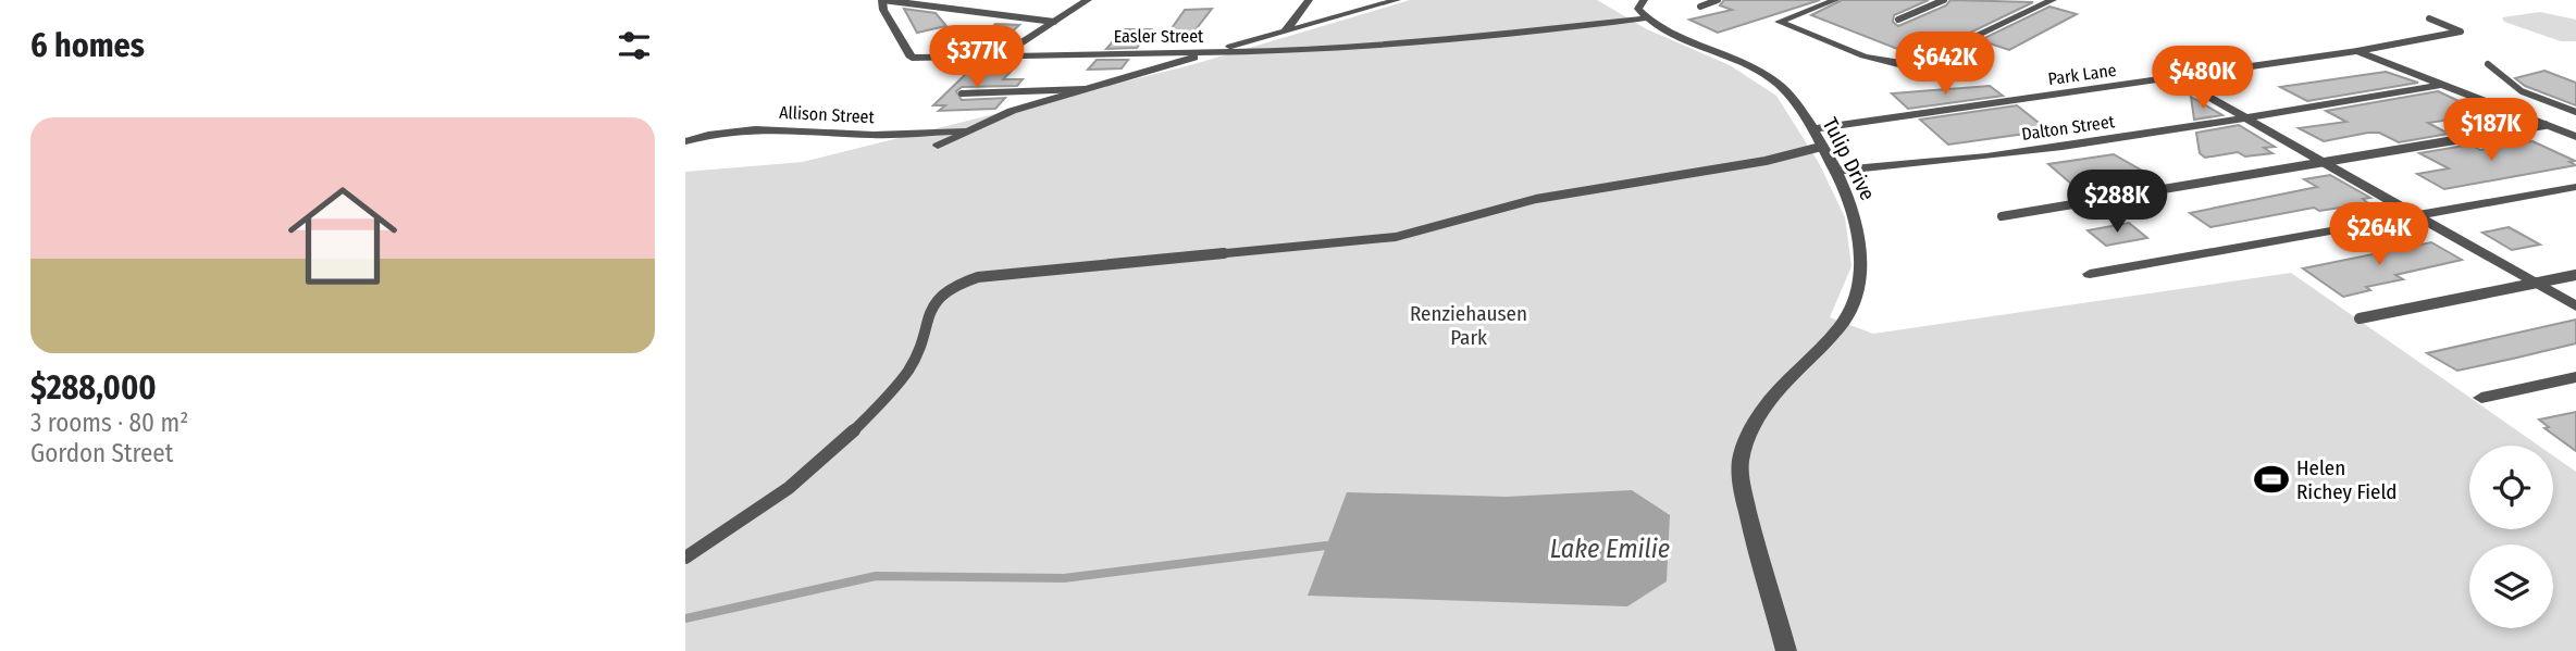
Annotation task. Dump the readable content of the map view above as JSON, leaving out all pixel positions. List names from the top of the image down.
{
  "streets": {
    "street": [
      "Easler Street",
      "Park Lane",
      "Allison Street",
      "Dalton Street",
      "Tulip Drive"
    ]
  },
  "crossings": [
    ["Easler Street", "Allison Street"],
    ["Easler Street", "Tulip Drive"],
    ["Park Lane", "Tulip Drive"],
    ["Dalton Street", "Tulip Drive"]
  ],
  "water": ["Lake Emilie"],
  "parks": ["Renziehausen Park"],
  "places": {
    "sports": ["Helen Richey Field"]
  },
  "page": {
    "heading": "6 homes",
    "price": [
      "$377K",
      "$642K",
      "$480K",
      "$187K",
      "$288K",
      "$264K"
    ],
    "list": [
      {
        "name": "$288,000",
        "note": "3 rooms · 80 m² · Gordon Street"
      }
    ]
  }
}
